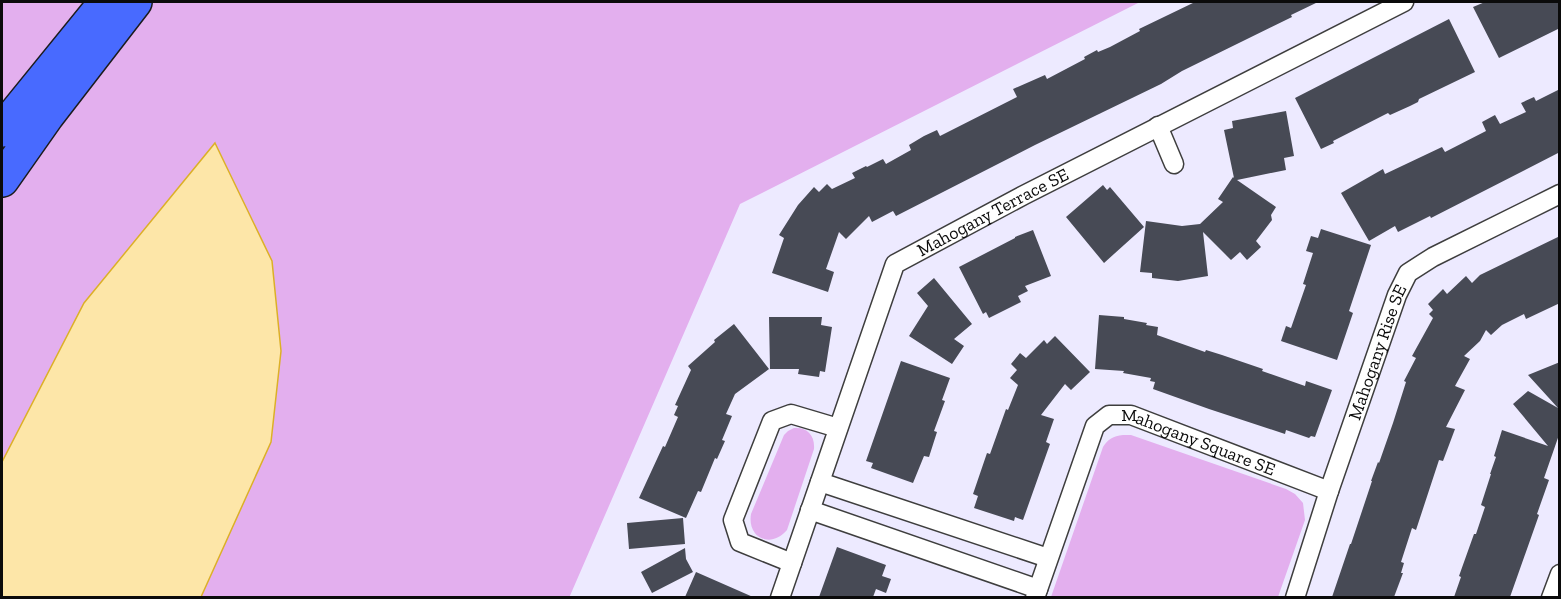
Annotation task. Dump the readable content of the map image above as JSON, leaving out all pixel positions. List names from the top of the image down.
{
  "streets": {
    "street": ["Mahogany Terrace SE", "Mahogany Rise SE", "Mahogany Square SE"]
  },
  "crossings": [
    ["Mahogany Terrace SE", "Mahogany Square SE"],
    ["Mahogany Rise SE", "Mahogany Square SE"]
  ]
}
